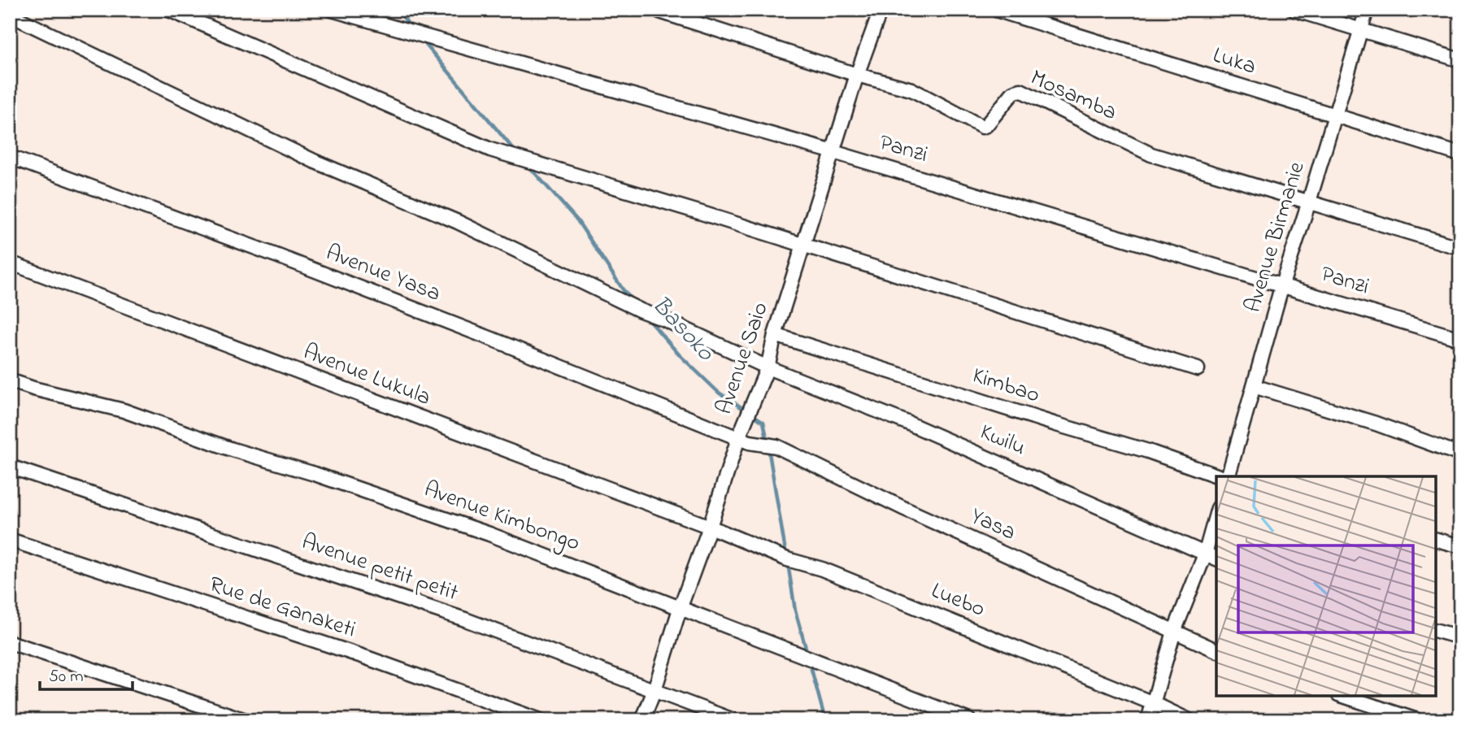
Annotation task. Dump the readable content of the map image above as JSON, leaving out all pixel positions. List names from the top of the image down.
{
  "streets": {
    "street": [
      "Luka",
      "Mosamba",
      "Panzi",
      "Avenue Birmanie",
      "Avenue Yasa",
      "Avenue Saio",
      "Avenue Lukula",
      "Kimbao",
      "Kwilu",
      "Avenue Kimbongo",
      "Yasa",
      "Avenue petit petit",
      "Luebo",
      "Rue de Ganaketi"
    ]
  },
  "crossings": [
    ["Luka", "Avenue Birmanie"],
    ["Mosamba", "Avenue Birmanie"],
    ["Mosamba", "Avenue Saio"],
    ["Panzi", "Avenue Birmanie"],
    ["Panzi", "Avenue Saio"],
    ["Avenue Yasa", "Avenue Saio"],
    ["Avenue Yasa", "Yasa"],
    ["Avenue Saio", "Avenue Lukula"],
    ["Avenue Saio", "Kimbao"],
    ["Avenue Saio", "Kwilu"],
    ["Avenue Saio", "Avenue Kimbongo"],
    ["Avenue Saio", "Yasa"],
    ["Avenue Saio", "Avenue petit petit"],
    ["Avenue Saio", "Luebo"],
    ["Avenue Lukula", "Luebo"]
  ],
  "water": ["Basoko"],
  "scale_bar": "50 m"
}
